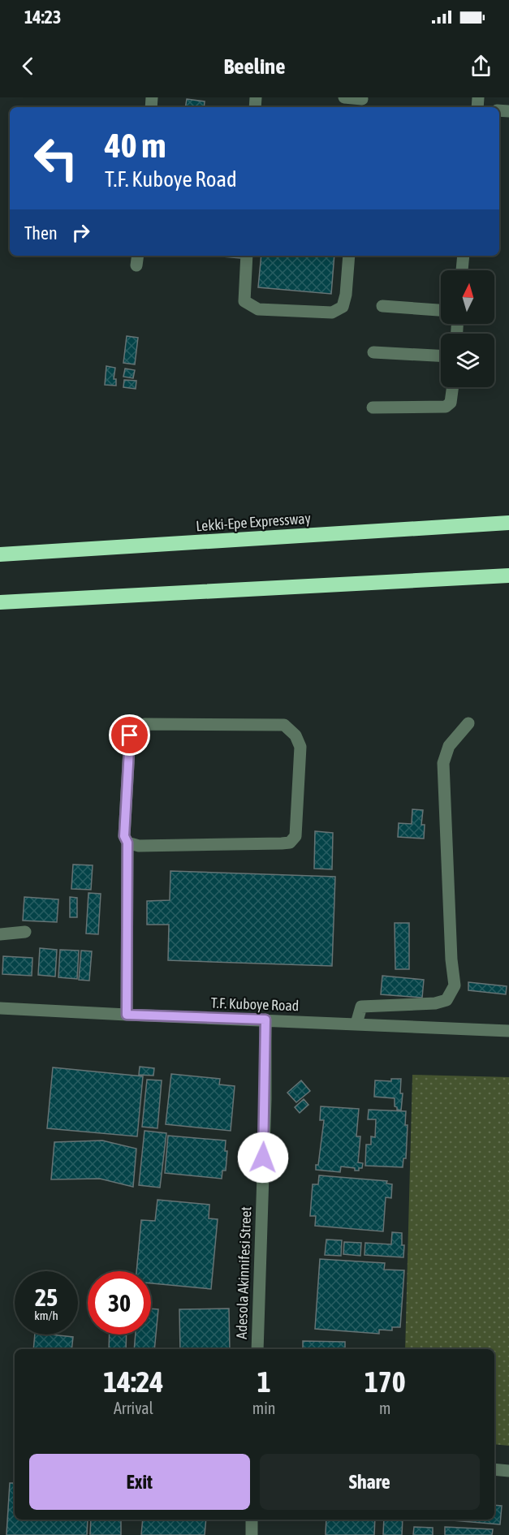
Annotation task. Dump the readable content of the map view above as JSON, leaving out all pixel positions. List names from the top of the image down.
{
  "streets": {
    "highway": ["Lekki-Epe Expressway"],
    "street": ["T.F. Kuboye Road", "Adesola Akinnifesi Street"]
  },
  "crossings": [
    ["T.F. Kuboye Road", "Adesola Akinnifesi Street"]
  ],
  "north": "top",
  "page": {
    "status": "14:23",
    "header": "Beeline",
    "turn": ["40 m", "T.F. Kuboye Road"],
    "then": "Then",
    "speed": "25 km/h",
    "limit": "30",
    "eta": [
      "14:24",
      "Arrival",
      "1",
      "min",
      "170",
      "m"
    ],
    "buttons": ["Exit", "Share"]
  }
}
